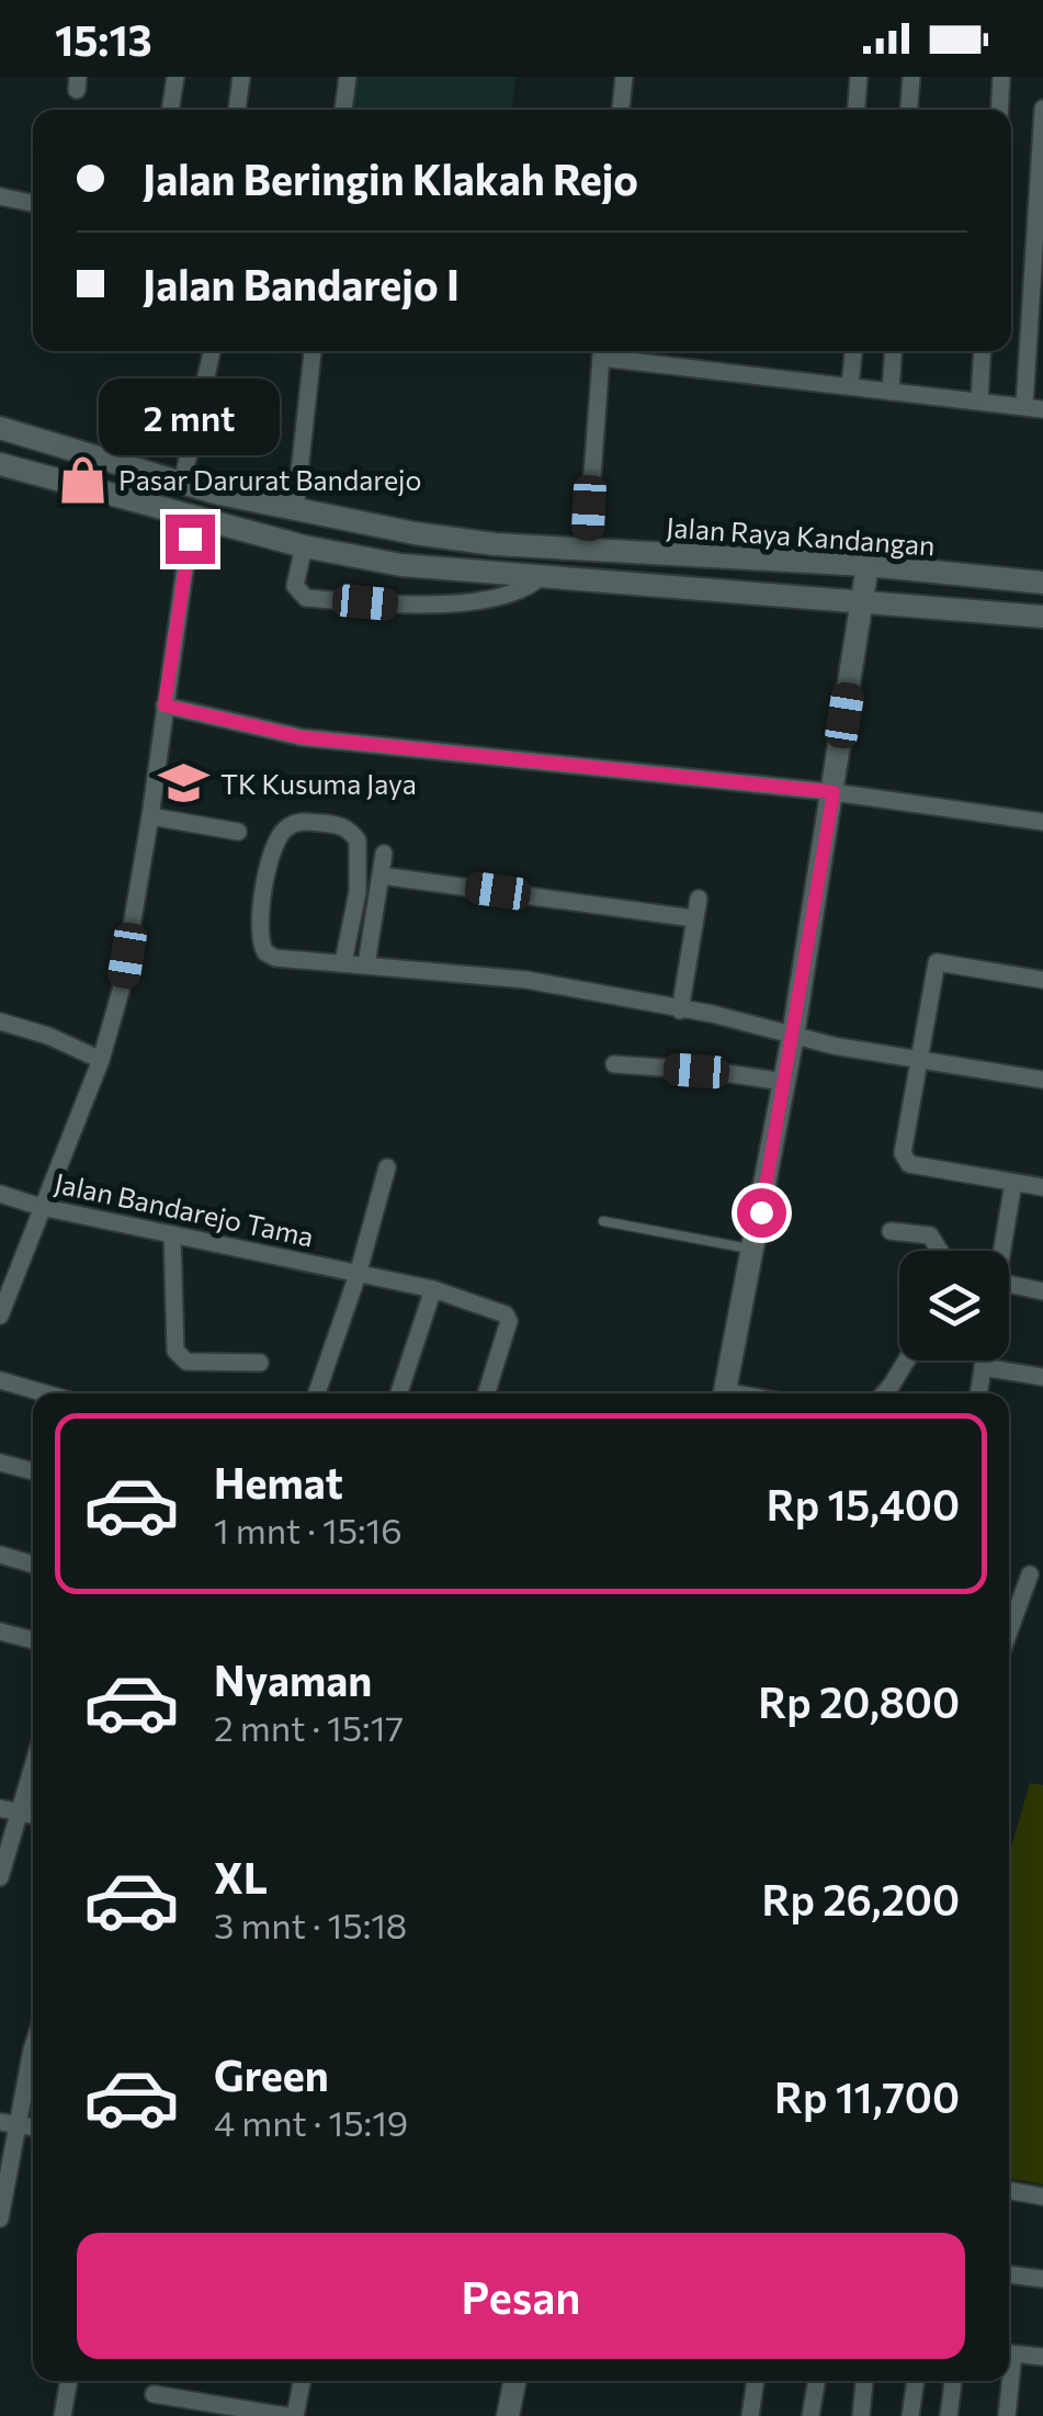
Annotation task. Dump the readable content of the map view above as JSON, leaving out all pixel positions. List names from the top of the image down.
{
  "streets": {
    "main road": ["Jalan Raya Kandangan"],
    "street": ["Jalan Bandarejo Tama"]
  },
  "places": {
    "shop": ["Pasar Darurat Bandarejo"],
    "school or university": ["TK Kusuma Jaya"]
  },
  "page": {
    "status": "15:13",
    "banner": ["Jalan Beringin Klakah Rejo", "Jalan Bandarejo I"],
    "bubble": "2 mnt",
    "list": [
      {
        "name": "Hemat",
        "note": "1 mnt · 15:16",
        "value": "Rp 15,400"
      },
      {
        "name": "Nyaman",
        "note": "2 mnt · 15:17",
        "value": "Rp 20,800"
      },
      {
        "name": "XL",
        "note": "3 mnt · 15:18",
        "value": "Rp 26,200"
      },
      {
        "name": "Green",
        "note": "4 mnt · 15:19",
        "value": "Rp 11,700"
      }
    ],
    "buttons": "Pesan"
  }
}
